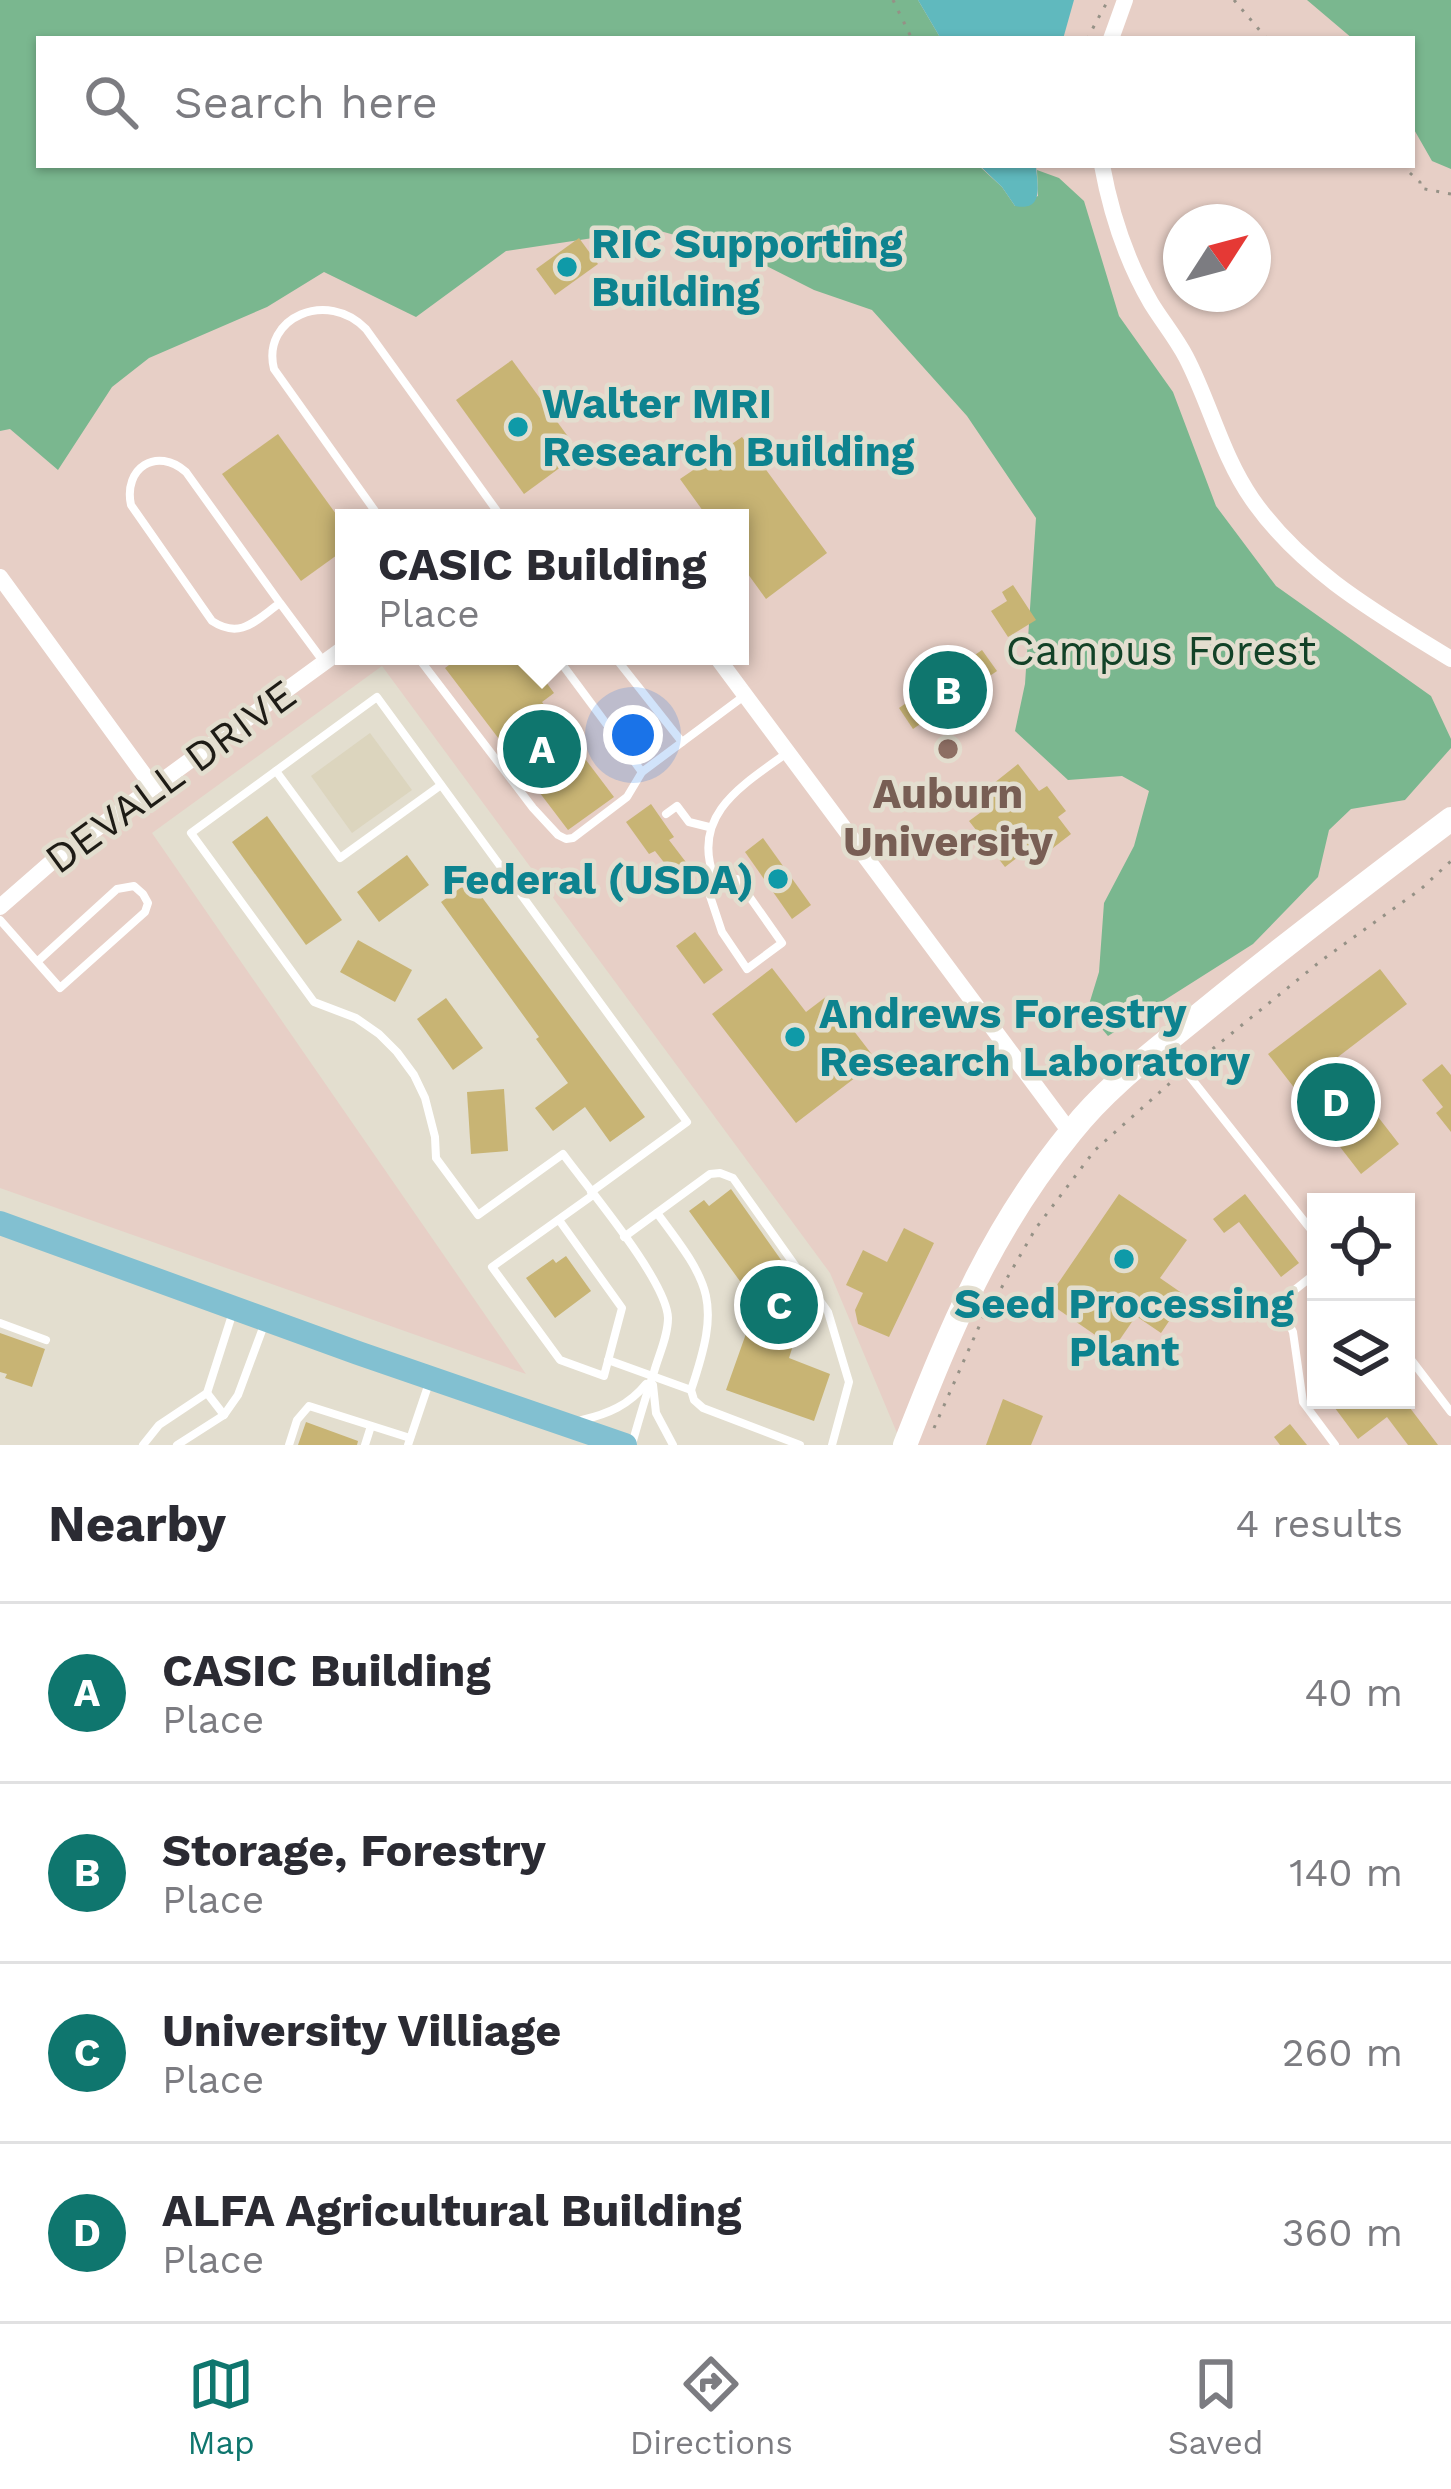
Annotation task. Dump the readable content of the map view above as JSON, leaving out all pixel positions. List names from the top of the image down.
{
  "streets": {
    "street": ["DEVALL DRIVE"]
  },
  "parks": ["Campus Forest"],
  "places": [
    "RIC Supporting Building",
    "Walter MRI Research Building",
    "Auburn University",
    "Federal (USDA)",
    "Andrews Forestry Research Laboratory",
    "Seed Processing Plant"
  ],
  "north": "top right",
  "page": {
    "search": "Search here",
    "popup": ["CASIC Building", "Place"],
    "pins": [
      "B",
      "A",
      "D",
      "C"
    ],
    "heading": ["Nearby", "4 results"],
    "list": [
      {
        "mark": "A",
        "name": "CASIC Building",
        "note": "Place",
        "value": "40 m"
      },
      {
        "mark": "B",
        "name": "Storage, Forestry",
        "note": "Place",
        "value": "140 m"
      },
      {
        "mark": "C",
        "name": "University Villiage",
        "note": "Place",
        "value": "260 m"
      },
      {
        "mark": "D",
        "name": "ALFA Agricultural Building",
        "note": "Place",
        "value": "360 m"
      }
    ],
    "nav": ["Map", "Directions", "Saved"]
  }
}
